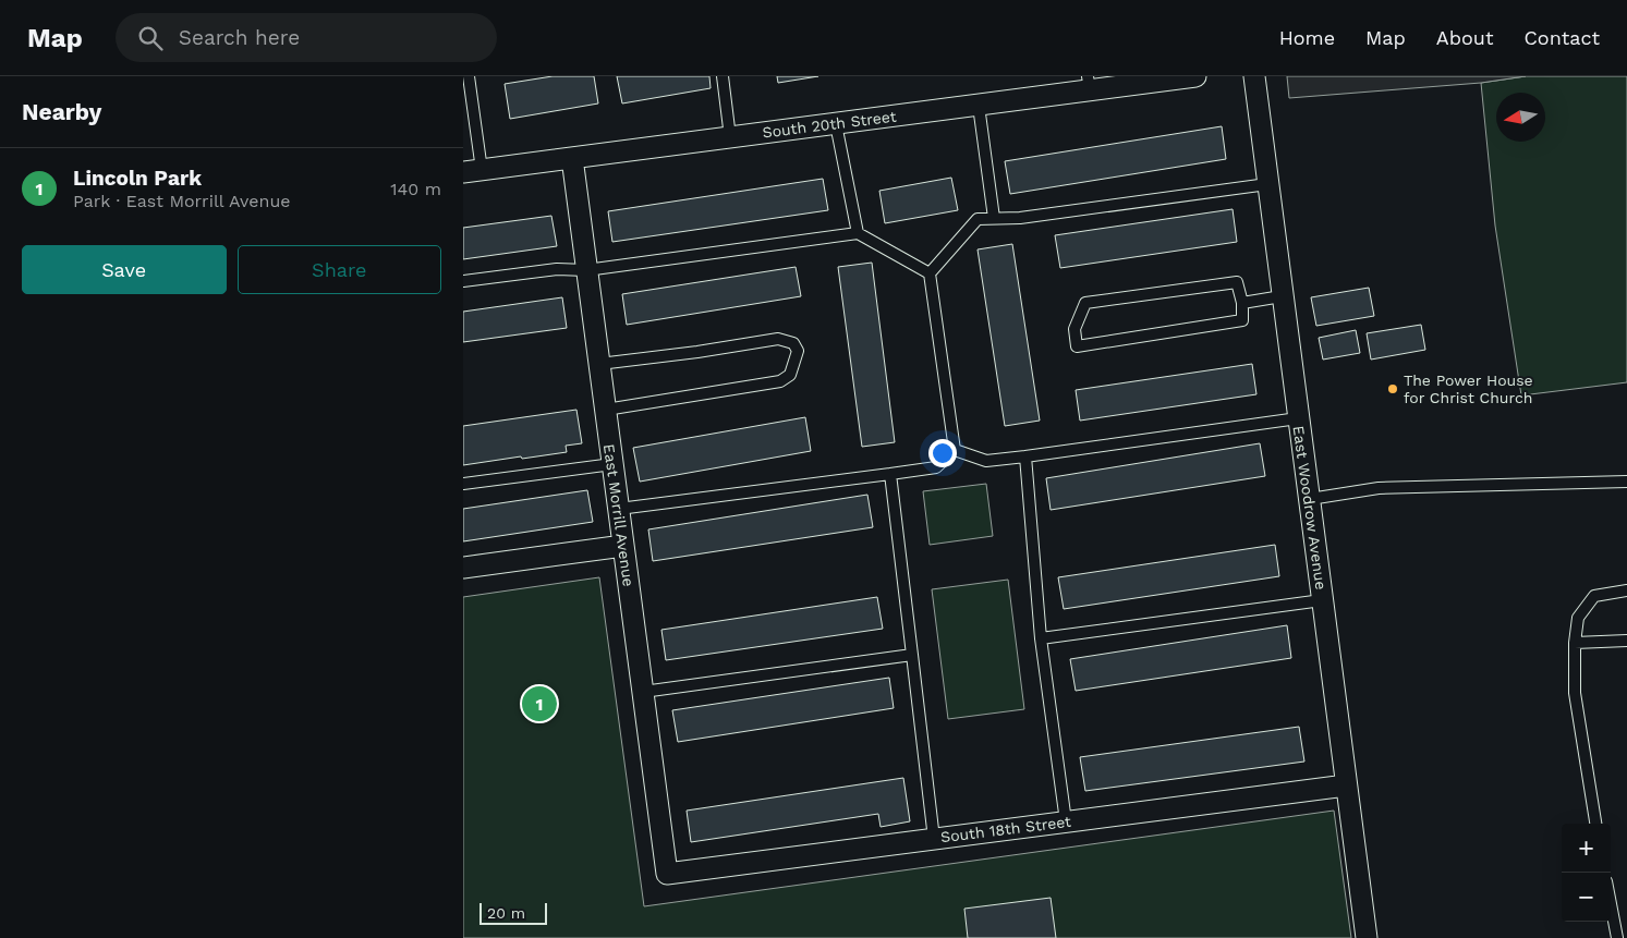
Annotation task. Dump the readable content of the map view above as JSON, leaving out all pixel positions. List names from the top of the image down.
{
  "streets": {
    "street": [
      "South 20th Street",
      "East Woodrow Avenue",
      "East Morrill Avenue",
      "South 18th Street"
    ]
  },
  "crossings": [
    ["South 20th Street", "East Morrill Avenue"],
    ["East Woodrow Avenue", "South 18th Street"],
    ["East Morrill Avenue", "South 18th Street"]
  ],
  "places": ["The Power House for Christ Church"],
  "scale_bar": "20 m",
  "north": "left",
  "page": {
    "header": "Map",
    "search": "Search here",
    "nav": [
      "Home",
      "Map",
      "About",
      "Contact"
    ],
    "heading": "Nearby",
    "list": [
      {
        "mark": "1",
        "name": "Lincoln Park",
        "note": "Park · East Morrill Avenue",
        "value": "140 m"
      }
    ],
    "buttons": ["Save", "Share"],
    "pins": "1",
    "map_buttons": ["+", "−"],
    "scale": "20 m"
  }
}
